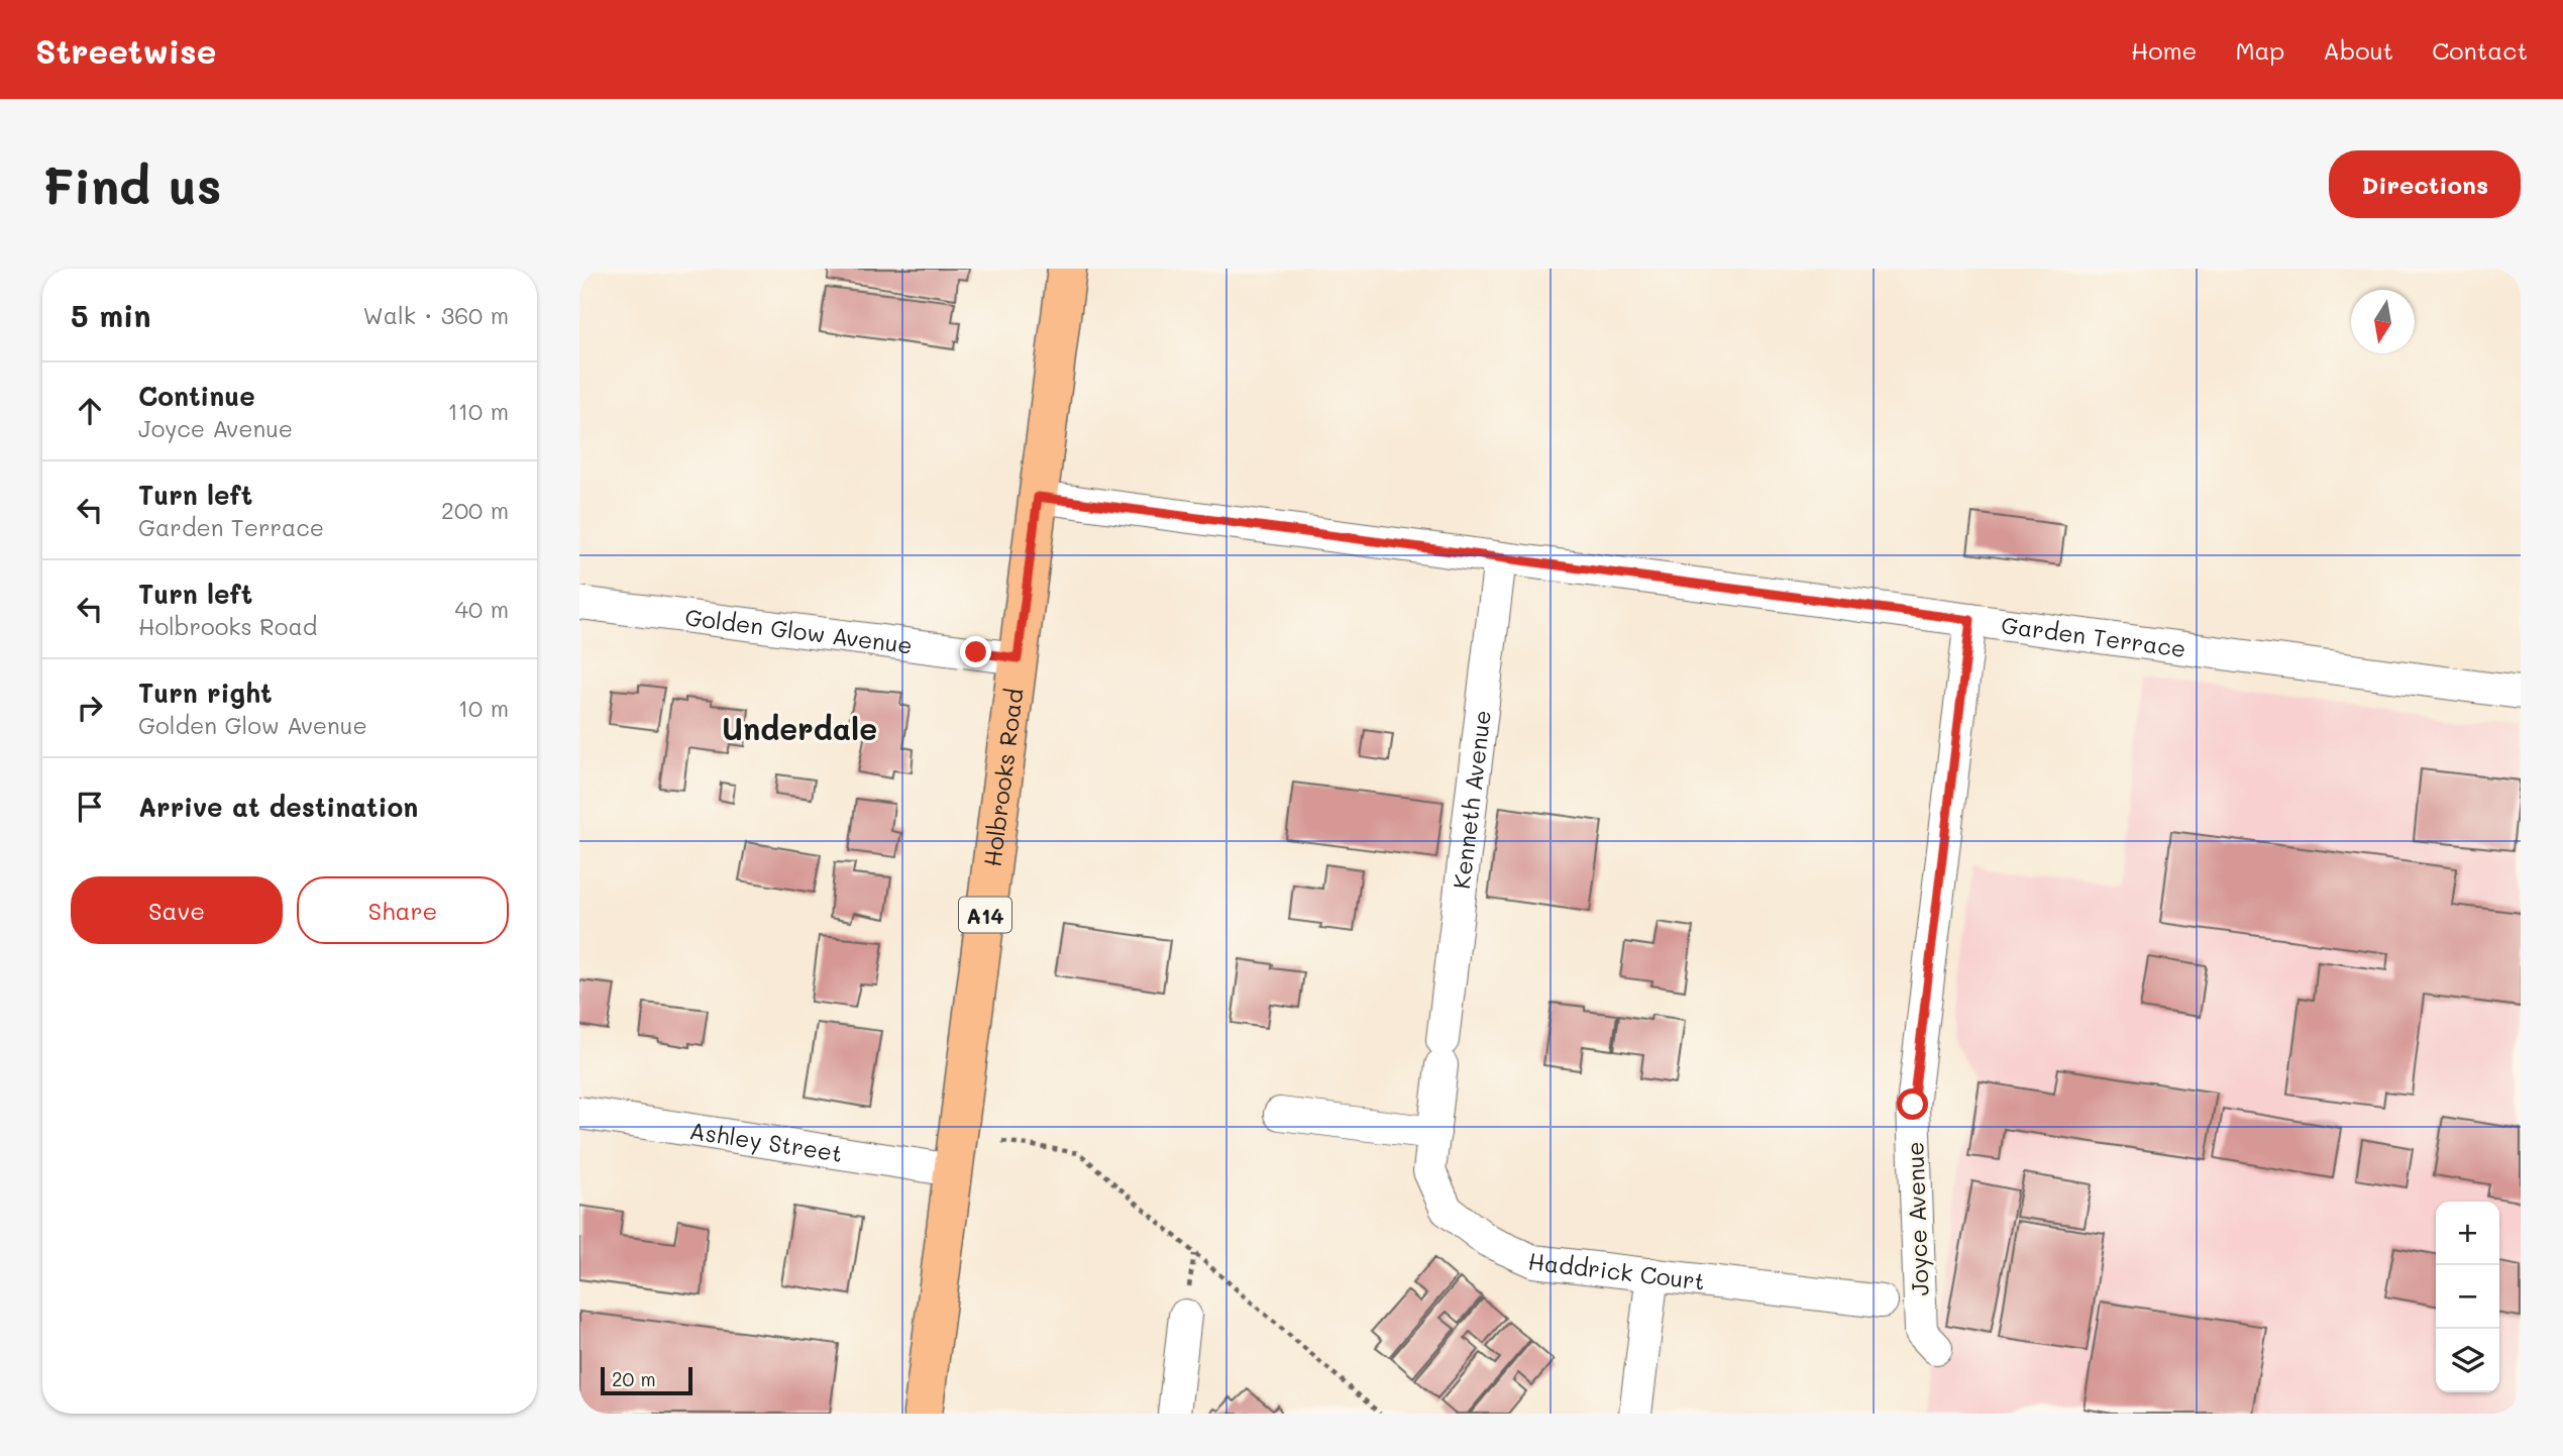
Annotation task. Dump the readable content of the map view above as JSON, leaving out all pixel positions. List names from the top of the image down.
{
  "streets": {
    "main road": ["Holbrooks Road", "A14"],
    "street": [
      "Golden Glow Avenue",
      "Garden Terrace",
      "Kenneth Avenue",
      "Ashley Street",
      "Joyce Avenue",
      "Haddrick Court"
    ]
  },
  "crossings": [
    ["Golden Glow Avenue", "Holbrooks Road"],
    ["Garden Terrace", "Holbrooks Road"],
    ["Garden Terrace", "Kenneth Avenue"],
    ["Garden Terrace", "Joyce Avenue"],
    ["Holbrooks Road", "Ashley Street"],
    ["Kenneth Avenue", "Haddrick Court"]
  ],
  "districts": ["Underdale"],
  "scale_bar": "20 m",
  "north": "bottom",
  "page": {
    "header": "Streetwise",
    "nav": [
      "Home",
      "Map",
      "About",
      "Contact"
    ],
    "buttons": [
      "Directions",
      ["Save", "Share"]
    ],
    "title": "Find us",
    "heading": ["5 min", "Walk · 360 m"],
    "list": [
      ["Continue", "Joyce Avenue", "110 m"],
      ["Turn left", "Garden Terrace", "200 m"],
      ["Turn left", "Holbrooks Road", "40 m"],
      ["Turn right", "Golden Glow Avenue", "10 m"],
      "Arrive at destination"
    ],
    "map_buttons": ["+", "−"],
    "scale": "20 m"
  }
}
